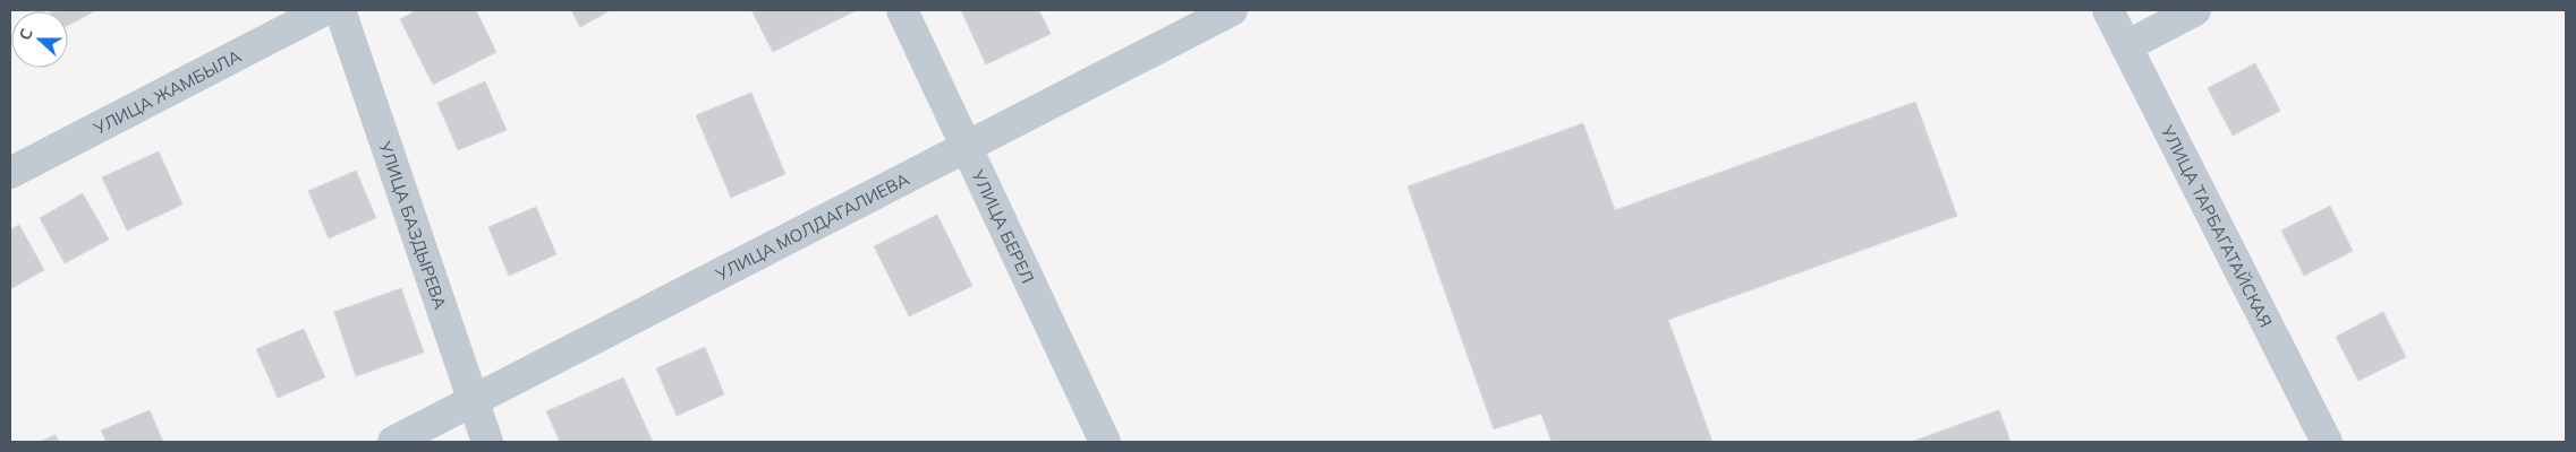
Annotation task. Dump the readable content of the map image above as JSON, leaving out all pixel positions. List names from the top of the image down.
{
  "streets": {
    "street": [
      "УЛИЦА ЖАМБЫЛА",
      "УЛИЦА БАЗДЫРЕВА",
      "УЛИЦА МОЛДАГАЛИЕВА",
      "УЛИЦА БЕРЕЛ",
      "УЛИЦА ТАРБАГАТАЙСКАЯ"
    ]
  },
  "crossings": [
    ["УЛИЦА БАЗДЫРЕВА", "УЛИЦА МОЛДАГАЛИЕВА"],
    ["УЛИЦА МОЛДАГАЛИЕВА", "УЛИЦА БЕРЕЛ"]
  ],
  "north": "left"
}
